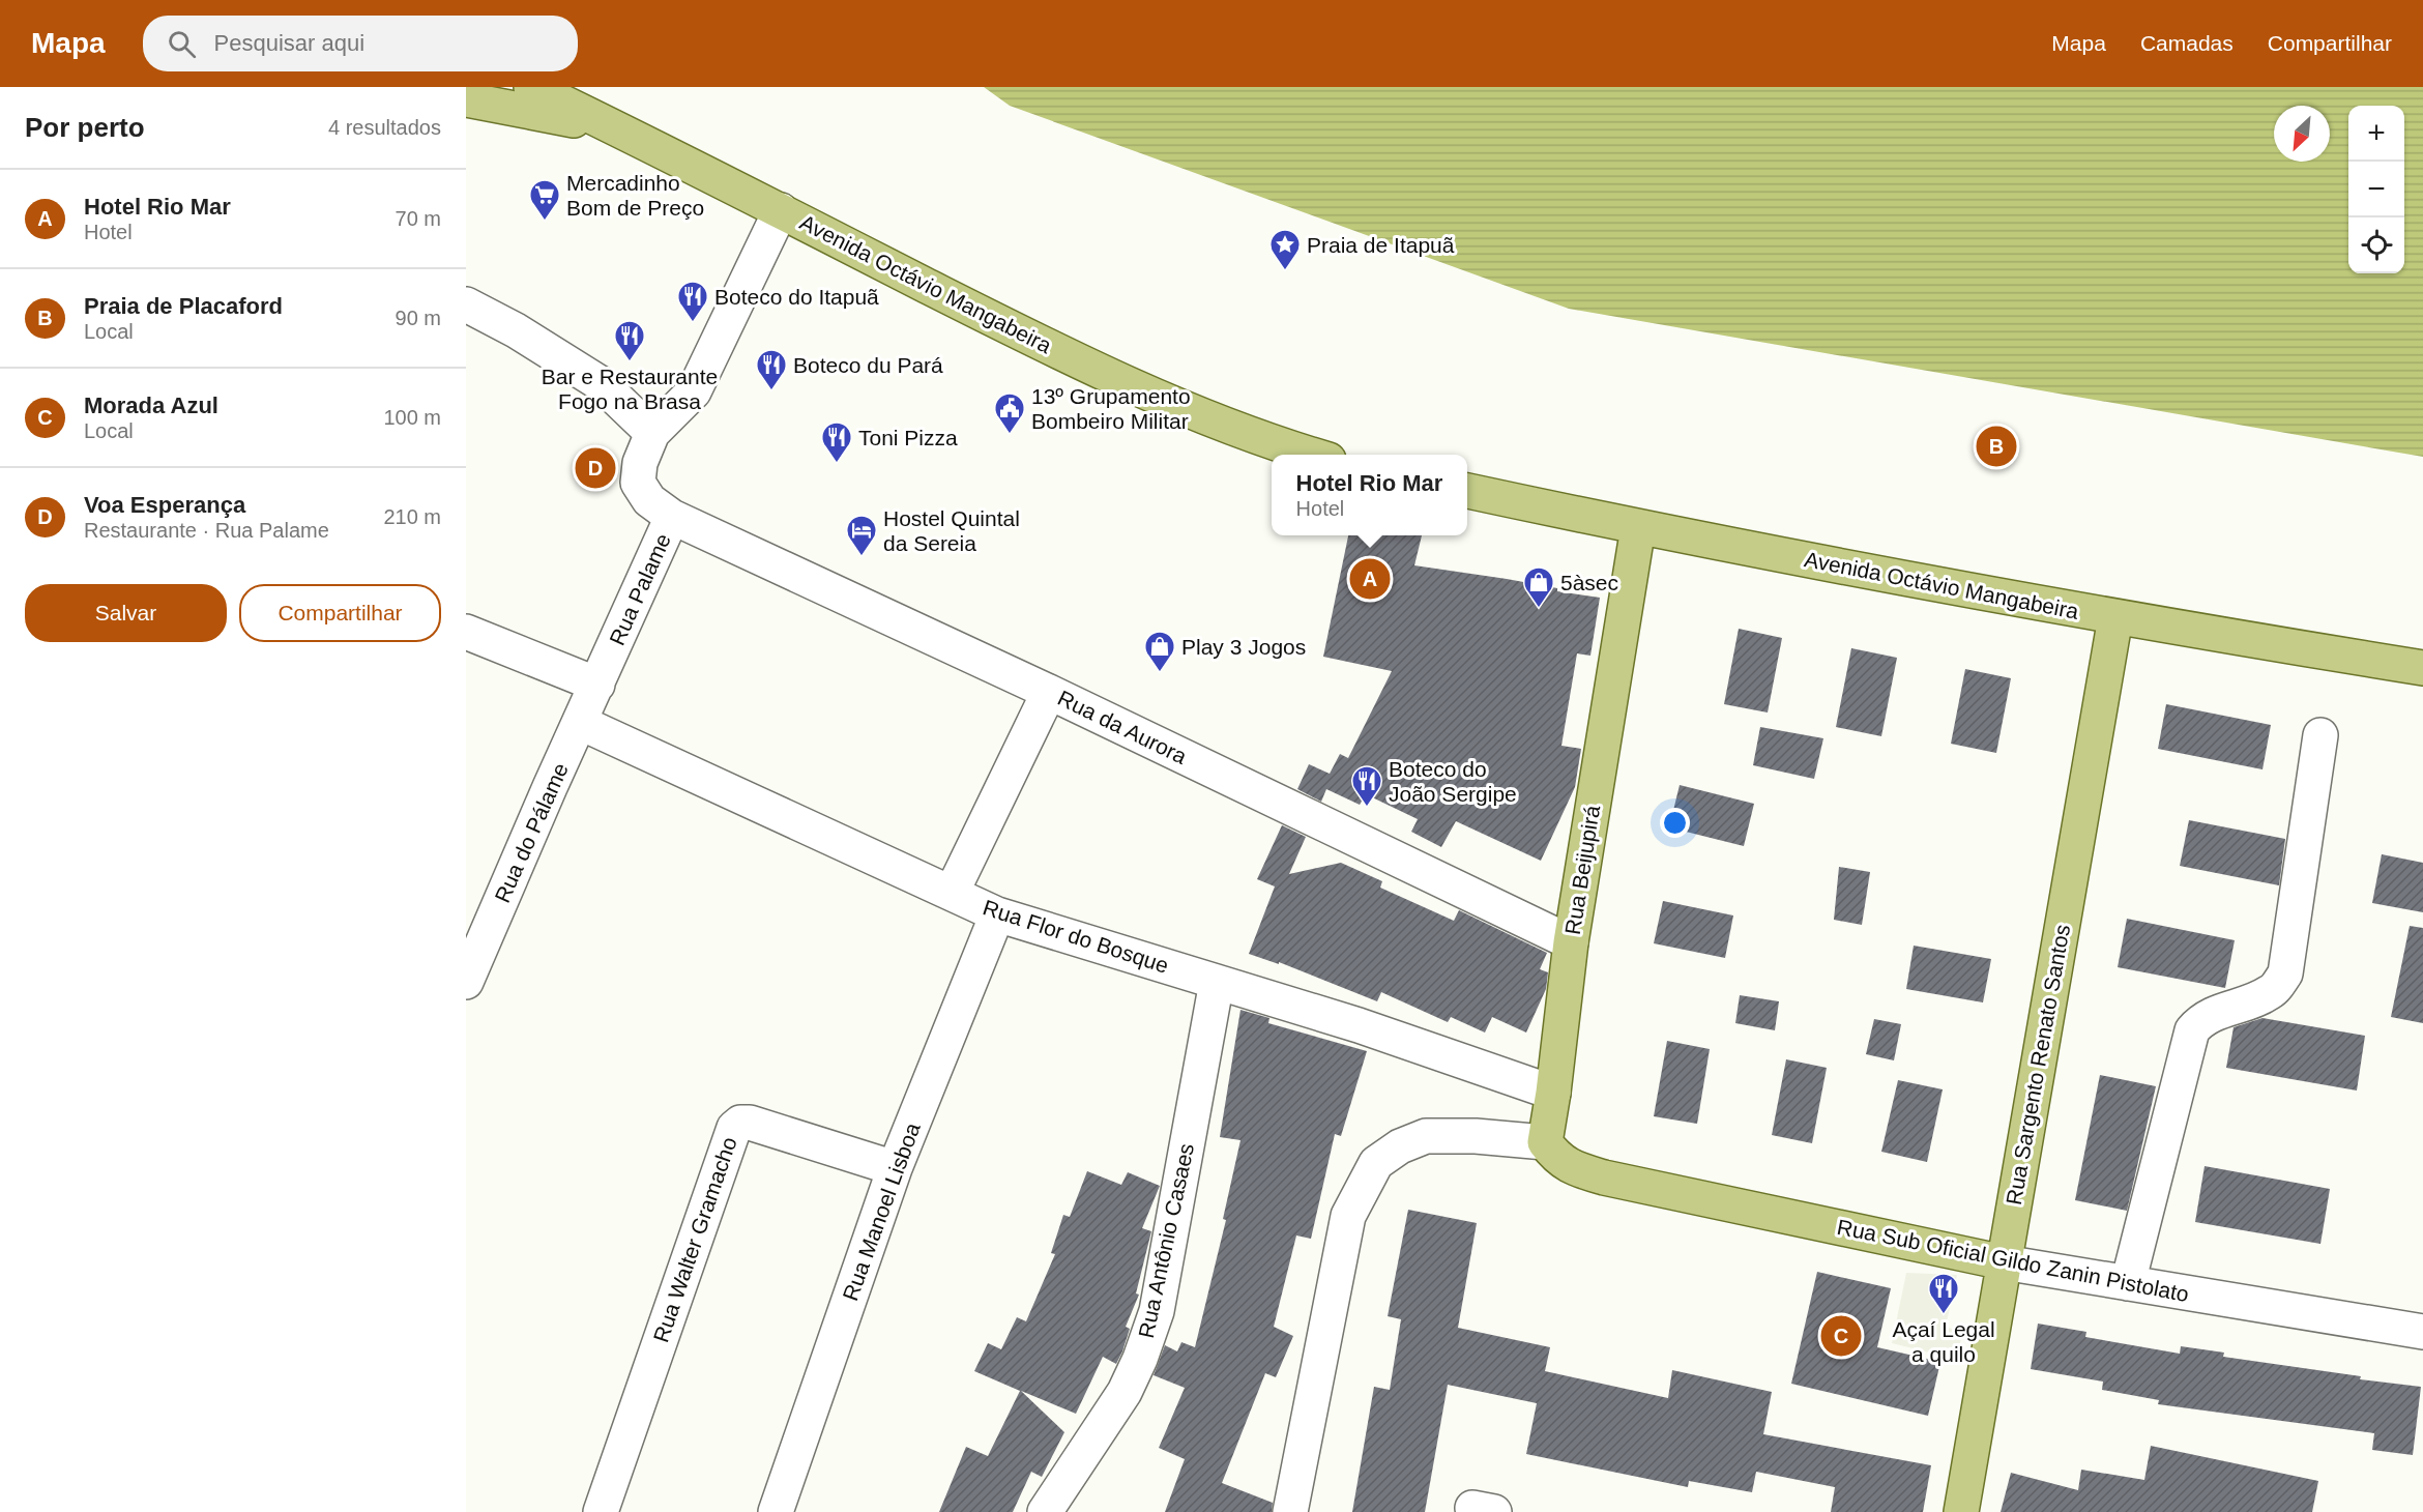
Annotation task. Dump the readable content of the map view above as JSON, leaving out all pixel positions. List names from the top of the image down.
{
  "streets": {
    "main road": [
      "Avenida Octávio Mangabeira",
      "Rua Beijupirá",
      "Rua Sargento Renato Santos",
      "Rua Sub Oficial Gildo Zanin Pistolato"
    ],
    "street": [
      "Rua Palame",
      "Rua da Aurora",
      "Rua do Pálame",
      "Rua Flor do Bosque",
      "Rua Manoel Lisboa",
      "Rua Walter Gramacho",
      "Rua Antônio Casaes"
    ]
  },
  "crossings": [
    ["Avenida Octávio Mangabeira", "Rua Palame"],
    ["Avenida Octávio Mangabeira", "Rua Beijupirá"],
    ["Avenida Octávio Mangabeira", "Rua Sargento Renato Santos"],
    ["Rua Palame", "Rua da Aurora"],
    ["Rua Palame", "Rua do Pálame"],
    ["Rua da Aurora", "Rua Beijupirá"],
    ["Rua do Pálame", "Rua Flor do Bosque"],
    ["Rua Beijupirá", "Rua Flor do Bosque"],
    ["Rua Beijupirá", "Rua Sub Oficial Gildo Zanin Pistolato"],
    ["Rua Flor do Bosque", "Rua Manoel Lisboa"],
    ["Rua Flor do Bosque", "Rua Antônio Casaes"],
    ["Rua Sargento Renato Santos", "Rua Sub Oficial Gildo Zanin Pistolato"],
    ["Rua Manoel Lisboa", "Rua Walter Gramacho"]
  ],
  "places": {
    "supermarket": ["Mercadinho Bom de Preço"],
    "place": ["Praia de Itapuã"],
    "restaurant": [
      "Boteco do Itapuã",
      "Bar e Restaurante Fogo na Brasa",
      "Boteco du Pará",
      "Toni Pizza",
      "Boteco do João Sergipe",
      "Açaí Legal a quilo"
    ],
    "public building": ["13º Grupamento Bombeiro Militar"],
    "hotel": ["Hostel Quintal da Sereia"],
    "shop": ["5àsec", "Play 3 Jogos"]
  },
  "north": "bottom left",
  "page": {
    "header": "Mapa",
    "search": "Pesquisar aqui",
    "nav": ["Mapa", "Camadas", "Compartilhar"],
    "heading": ["Por perto", "4 resultados"],
    "map_buttons": ["+", "−"],
    "list": [
      {
        "mark": "A",
        "name": "Hotel Rio Mar",
        "note": "Hotel",
        "value": "70 m"
      },
      {
        "mark": "B",
        "name": "Praia de Placaford",
        "note": "Local",
        "value": "90 m"
      },
      {
        "mark": "C",
        "name": "Morada Azul",
        "note": "Local",
        "value": "100 m"
      },
      {
        "mark": "D",
        "name": "Voa Esperança",
        "note": "Restaurante · Rua Palame",
        "value": "210 m"
      }
    ],
    "pins": [
      "B",
      "D",
      "A",
      "C"
    ],
    "popup": ["Hotel Rio Mar", "Hotel"],
    "buttons": ["Salvar", "Compartilhar"]
  }
}
